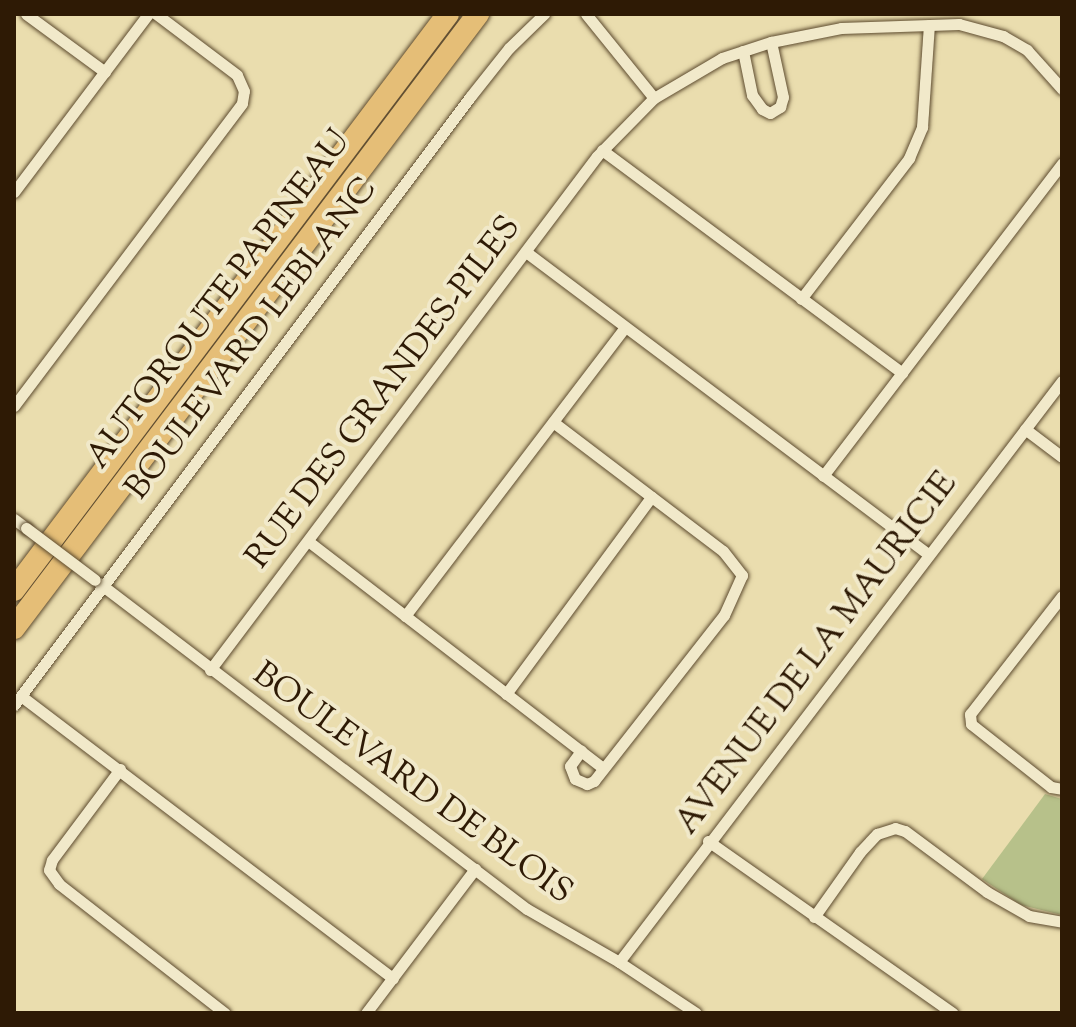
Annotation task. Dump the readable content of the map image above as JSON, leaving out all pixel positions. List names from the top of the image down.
{
  "streets": {
    "highway": ["AUTOROUTE PAPINEAU"],
    "street": [
      "BOULEVARD LEBLANC",
      "RUE DES GRANDES-PILES",
      "AVENUE DE LA MAURICIE",
      "BOULEVARD DE BLOIS"
    ]
  },
  "crossings": [
    ["BOULEVARD LEBLANC", "BOULEVARD DE BLOIS"],
    ["RUE DES GRANDES-PILES", "BOULEVARD DE BLOIS"],
    ["AVENUE DE LA MAURICIE", "BOULEVARD DE BLOIS"]
  ]
}
